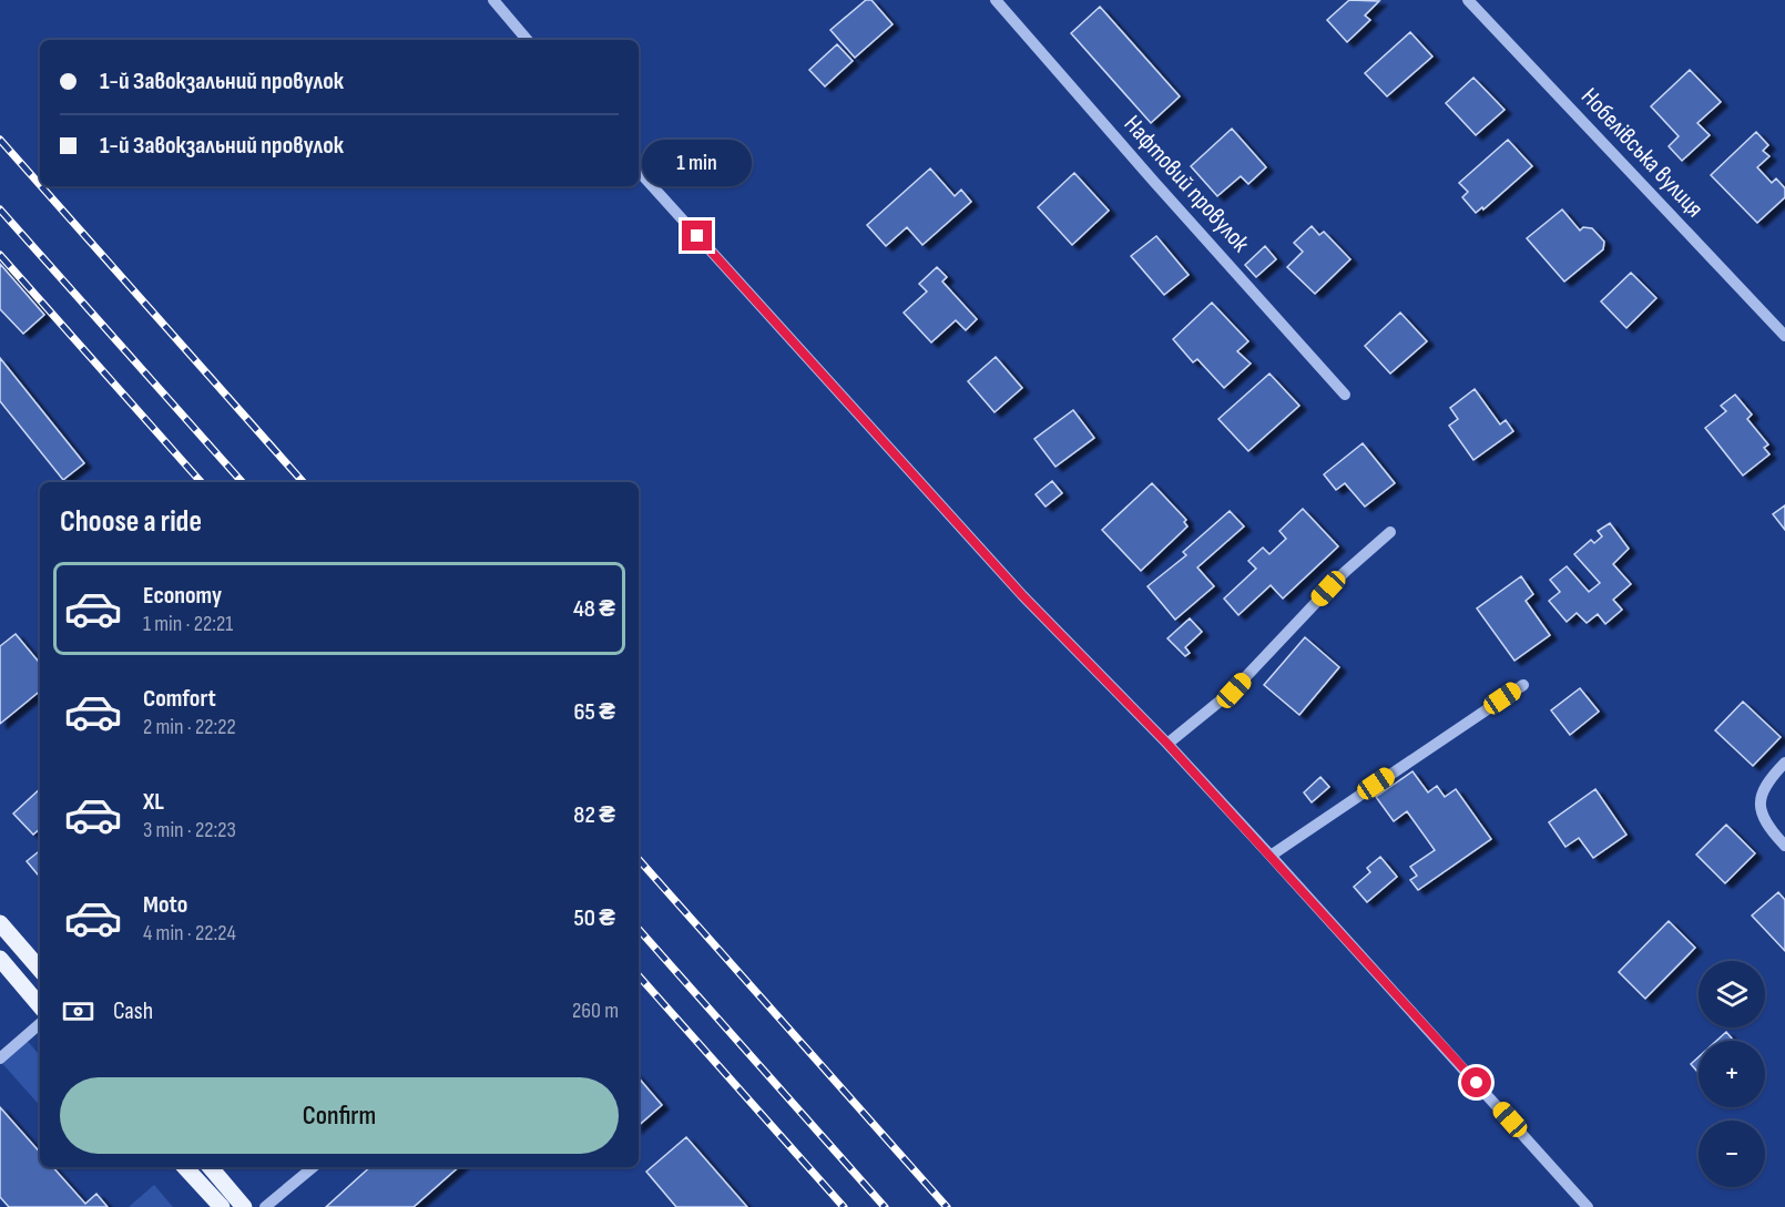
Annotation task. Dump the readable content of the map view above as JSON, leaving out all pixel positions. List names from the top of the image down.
{
  "streets": {
    "street": ["Нобелівська вулиця", "Нафтовий провулок"]
  },
  "page": {
    "banner": ["1-й Завокзальний провулок", "1-й Завокзальний провулок"],
    "bubble": "1 min",
    "heading": "Choose a ride",
    "list": [
      {
        "name": "Economy",
        "note": "1 min · 22:21",
        "value": "48 ₴"
      },
      {
        "name": "Comfort",
        "note": "2 min · 22:22",
        "value": "65 ₴"
      },
      {
        "name": "XL",
        "note": "3 min · 22:23",
        "value": "82 ₴"
      },
      {
        "name": "Moto",
        "note": "4 min · 22:24",
        "value": "50 ₴"
      }
    ],
    "map_buttons": ["+", "−"],
    "pay": ["Cash", "260 m"],
    "buttons": "Confirm"
  }
}
